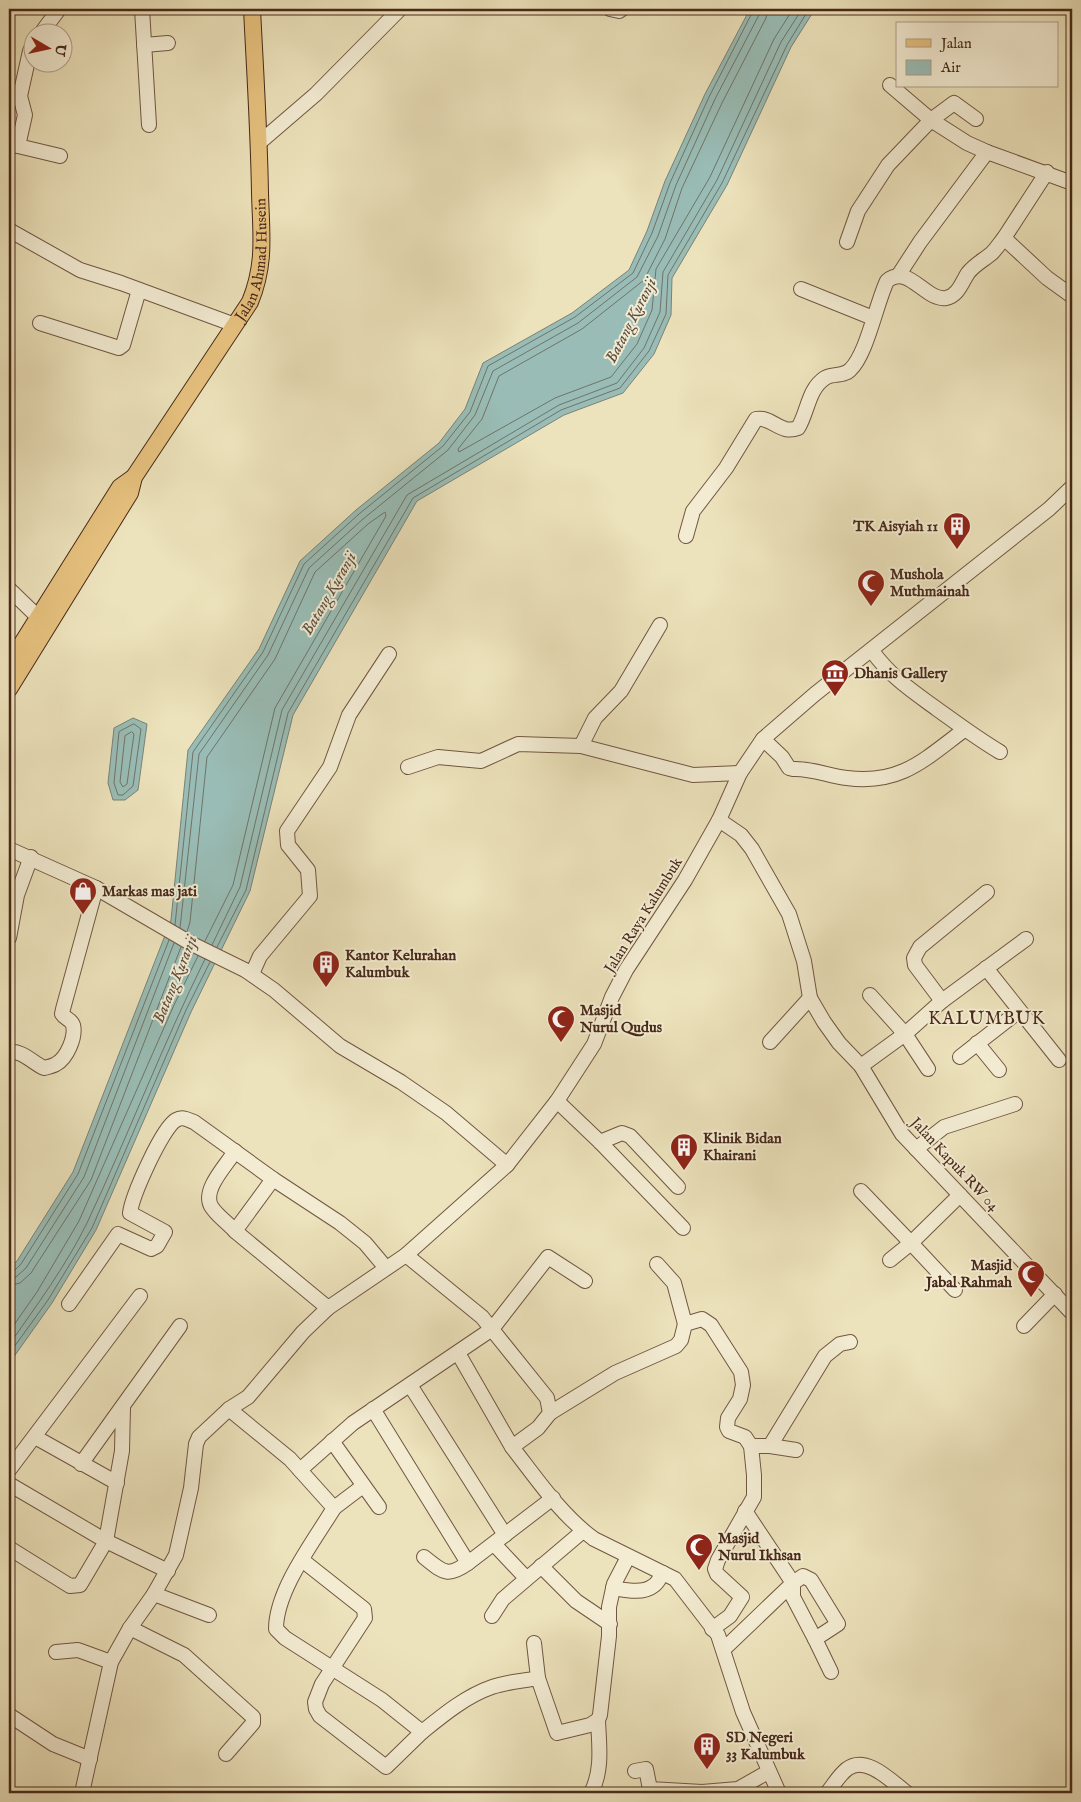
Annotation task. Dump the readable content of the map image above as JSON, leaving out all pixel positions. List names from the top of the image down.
{
  "streets": {
    "main road": ["Jalan Ahmad Husein"],
    "street": ["Jalan Raya Kalumbuk", "Jalan Kapuk RW 04"]
  },
  "crossings": [
    ["Jalan Raya Kalumbuk", "Jalan Kapuk RW 04"]
  ],
  "districts": ["KALUMBUK"],
  "water": ["Batang Kuranji"],
  "places": {
    "building": [
      "TK Aisyiah 11",
      "Kantor Kelurahan Kalumbuk",
      "Klinik Bidan Khairani",
      "SD Negeri 33 Kalumbuk"
    ],
    "mosque": [
      "Mushola Muthmainah",
      "Masjid Nurul Qudus",
      "Masjid Jabal Rahmah",
      "Masjid Nurul Ikhsan"
    ],
    "museum": ["Dhanis Gallery"],
    "shop": ["Markas mas jati"]
  },
  "legend": ["Jalan", "Air"],
  "north": "right"
}
